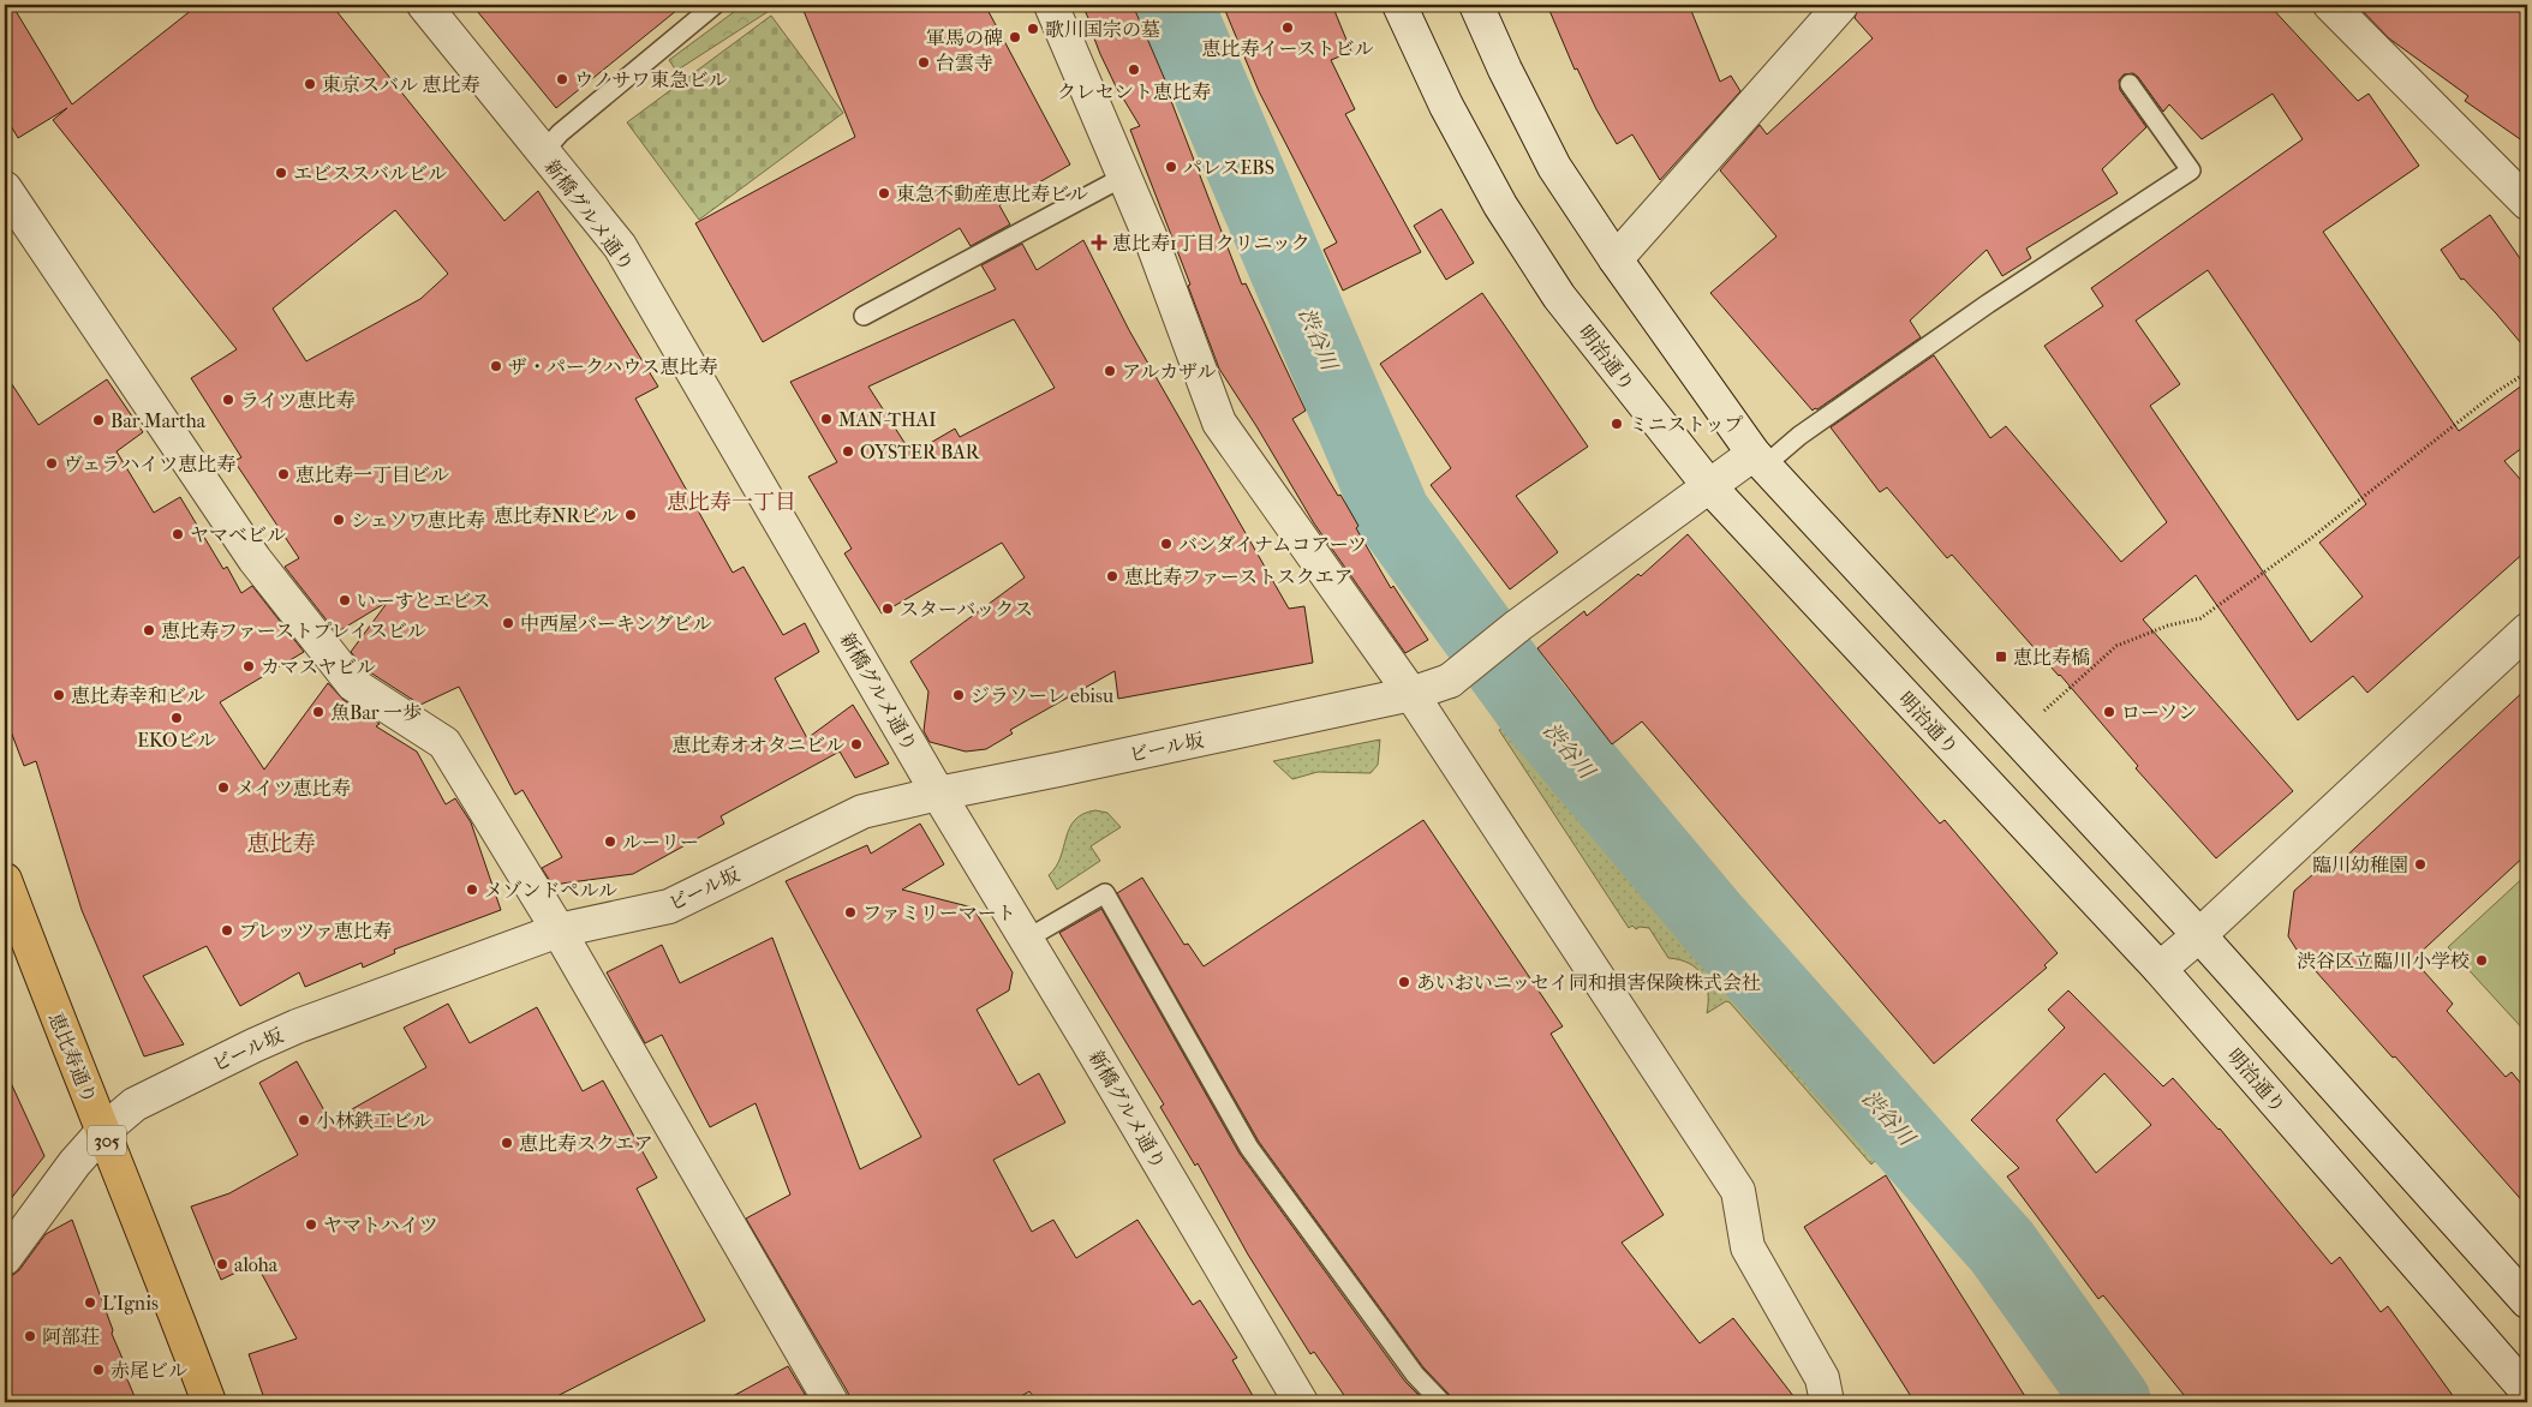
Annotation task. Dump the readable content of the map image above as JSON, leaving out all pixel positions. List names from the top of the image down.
{
  "streets": {
    "main road": ["恵比寿通り", "305"],
    "street": ["新橋グルメ通り", "明治通り", "ビール坂"]
  },
  "crossings": [
    ["新橋グルメ通り", "ビール坂"],
    ["明治通り", "ビール坂"],
    ["ビール坂", "恵比寿通り"]
  ],
  "districts": ["恵比寿一丁目", "恵比寿"],
  "water": ["渋谷川"],
  "places": {
    "other": [
      "恵比寿イーストビル",
      "歌川国宗の墓",
      "軍馬の碑",
      "台雲寺",
      "クレセント恵比寿",
      "ウノサワ東急ビル",
      "東京スバル 恵比寿",
      "パレスEBS",
      "エビススバルビル",
      "東急不動産恵比寿ビル",
      "ザ・パークハウス恵比寿",
      "アルカザル",
      "ライツ恵比寿",
      "MAN-THAI",
      "Bar Martha",
      "ミニストップ",
      "OYSTER BAR",
      "ヴェラハイツ恵比寿",
      "恵比寿一丁目ビル",
      "恵比寿NRビル",
      "シェソワ恵比寿",
      "ヤマベビル",
      "バンダイナムコアーツ",
      "恵比寿ファーストスクエア",
      "いーすとエビス",
      "スターバックス",
      "中西屋パーキングビル",
      "恵比寿ファーストプレイスビル",
      "カマスヤビル",
      "恵比寿幸和ビル",
      "ジラソーレ ebisu",
      "魚Bar 一歩",
      "ローソン",
      "EKOビル",
      "恵比寿オオタニビル",
      "メイツ恵比寿",
      "ルーリー",
      "臨川幼稚園",
      "メゾンドペルル",
      "ファミリーマート",
      "プレッツァ恵比寿",
      "渋谷区立臨川小学校",
      "あいおいニッセイ同和損害保険株式会社",
      "小林鉄工ビル",
      "恵比寿スクエア",
      "ヤマトハイツ",
      "aloha",
      "L'Ignis",
      "阿部荘",
      "赤尾ビル"
    ],
    "health": ["恵比寿1丁目クリニック"],
    "transit": ["恵比寿橋"]
  }
}
